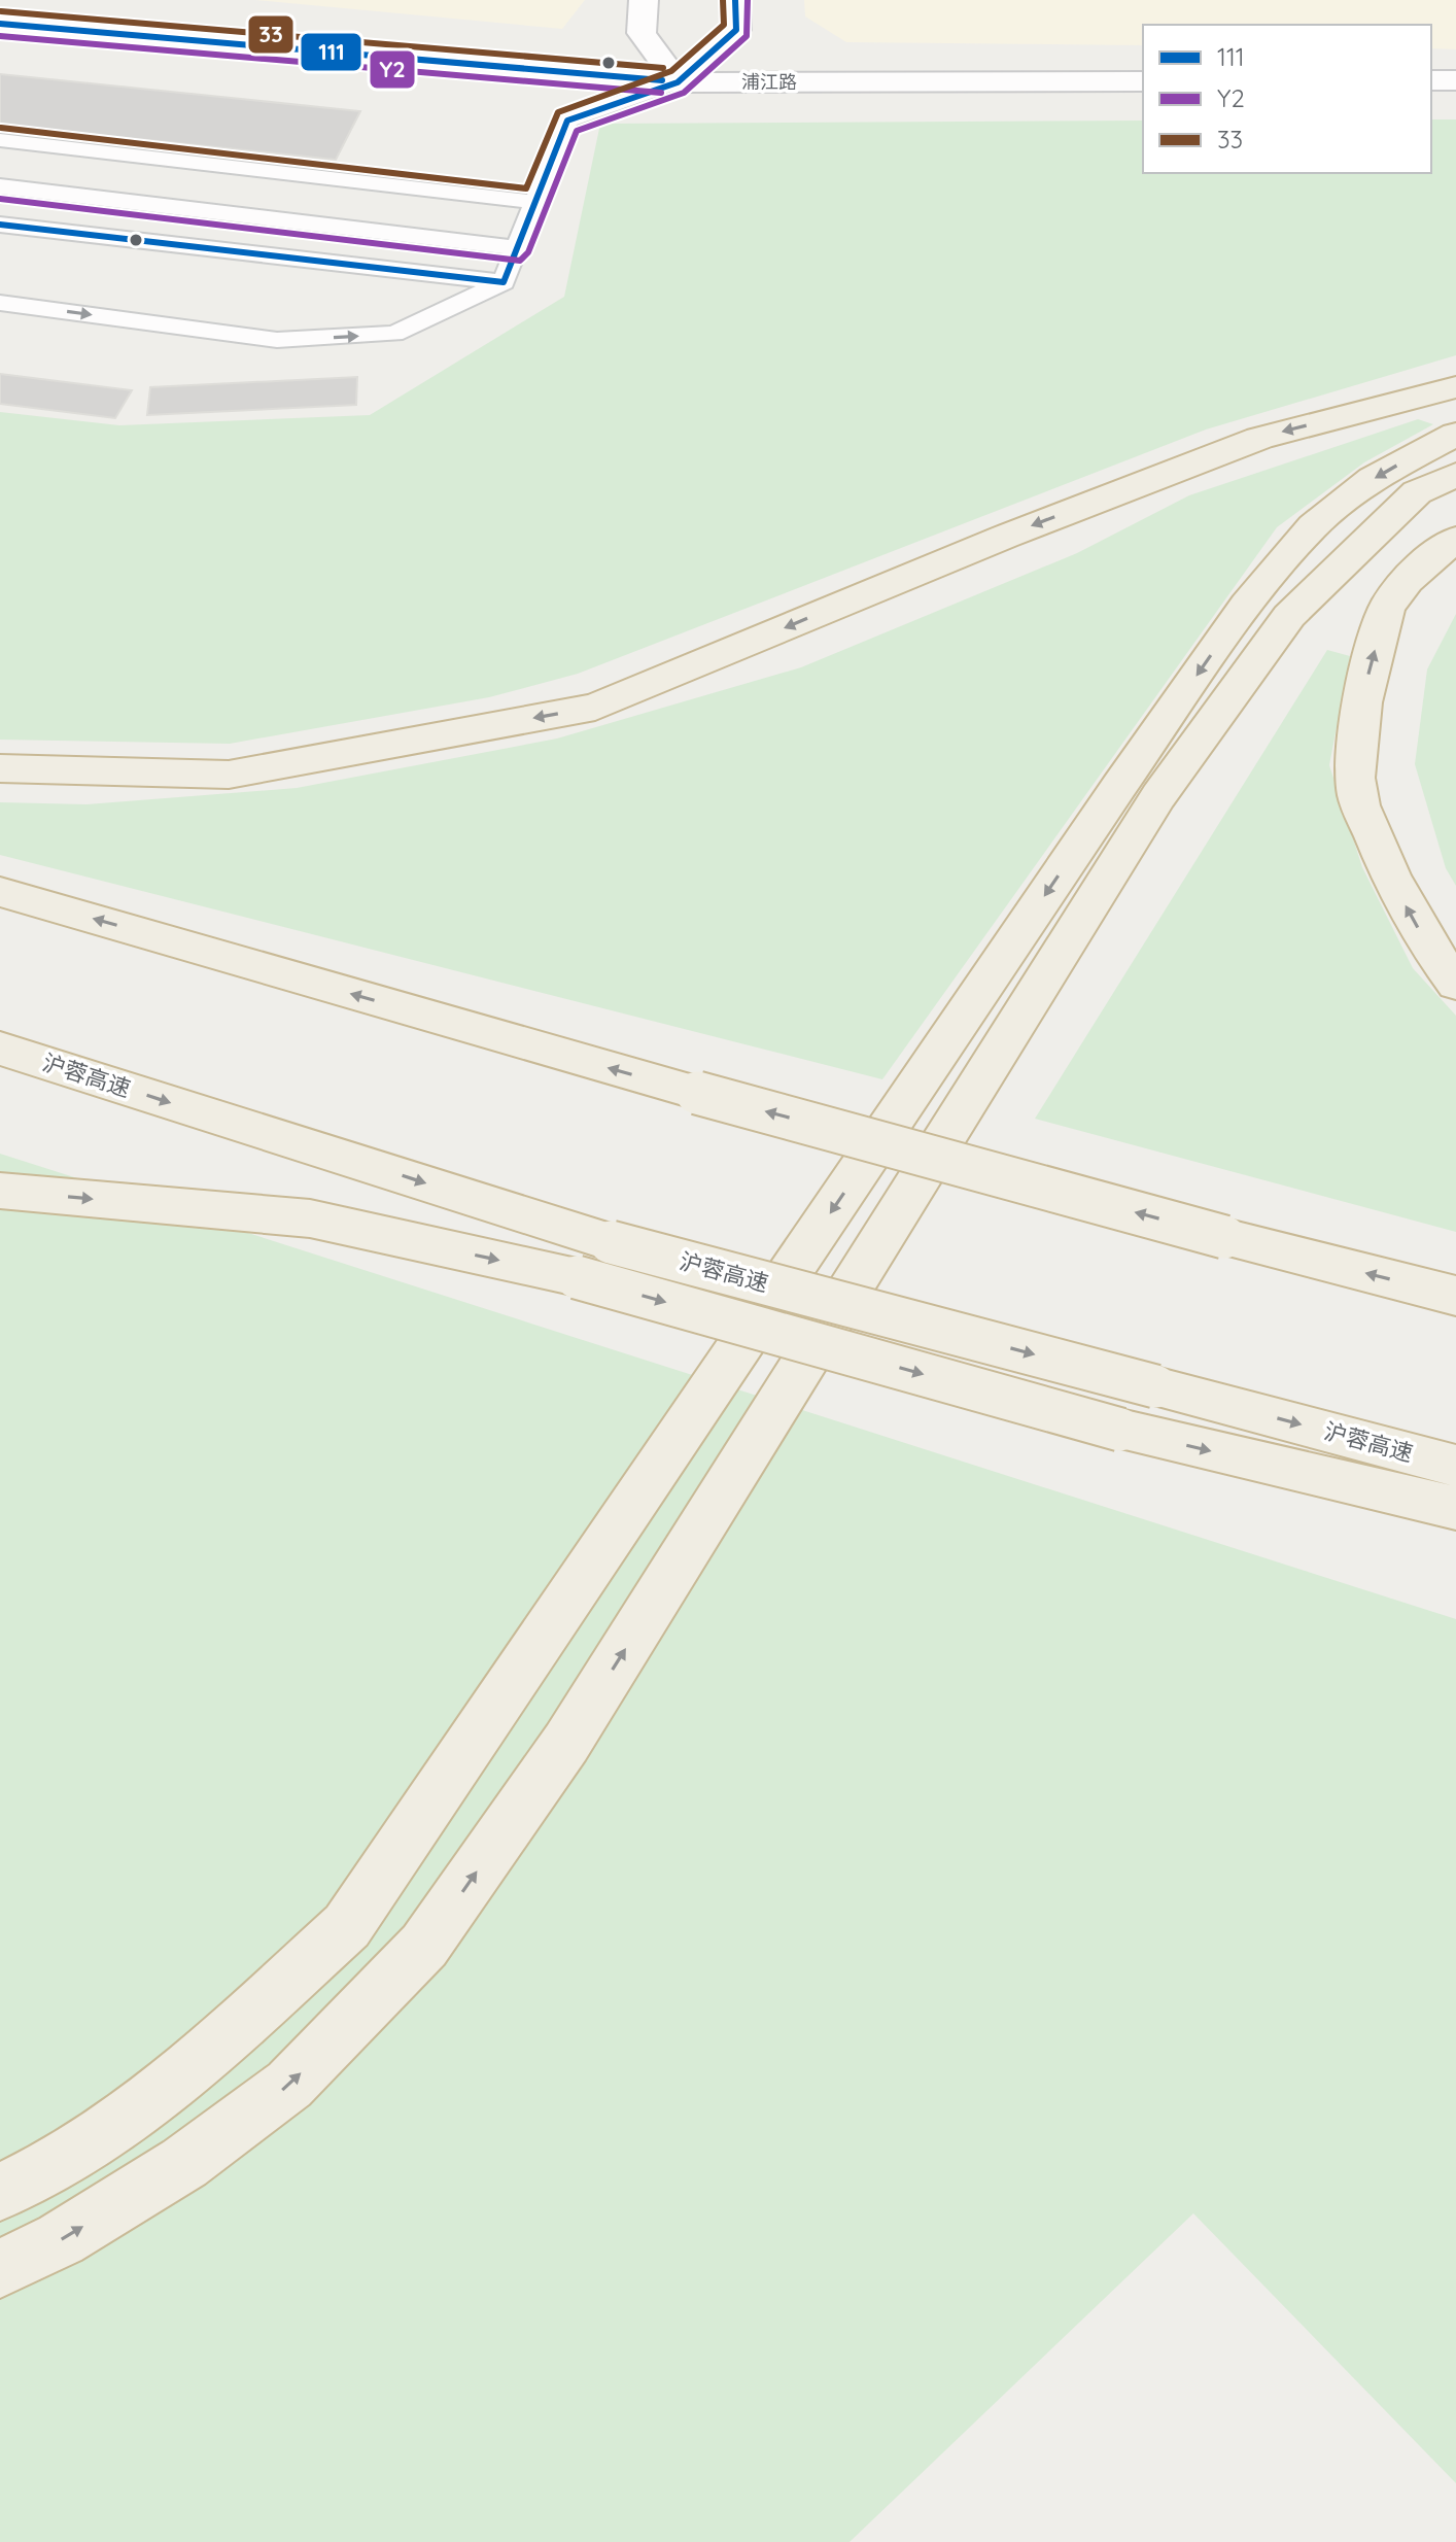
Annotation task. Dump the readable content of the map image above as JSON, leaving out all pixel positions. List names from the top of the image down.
{
  "streets": {
    "highway": ["沪蓉高速"],
    "street": ["浦江路"]
  },
  "lines": ["transit line 111", "transit line Y2", "transit line 33"],
  "legend": ["111", "Y2", "33"]
}
